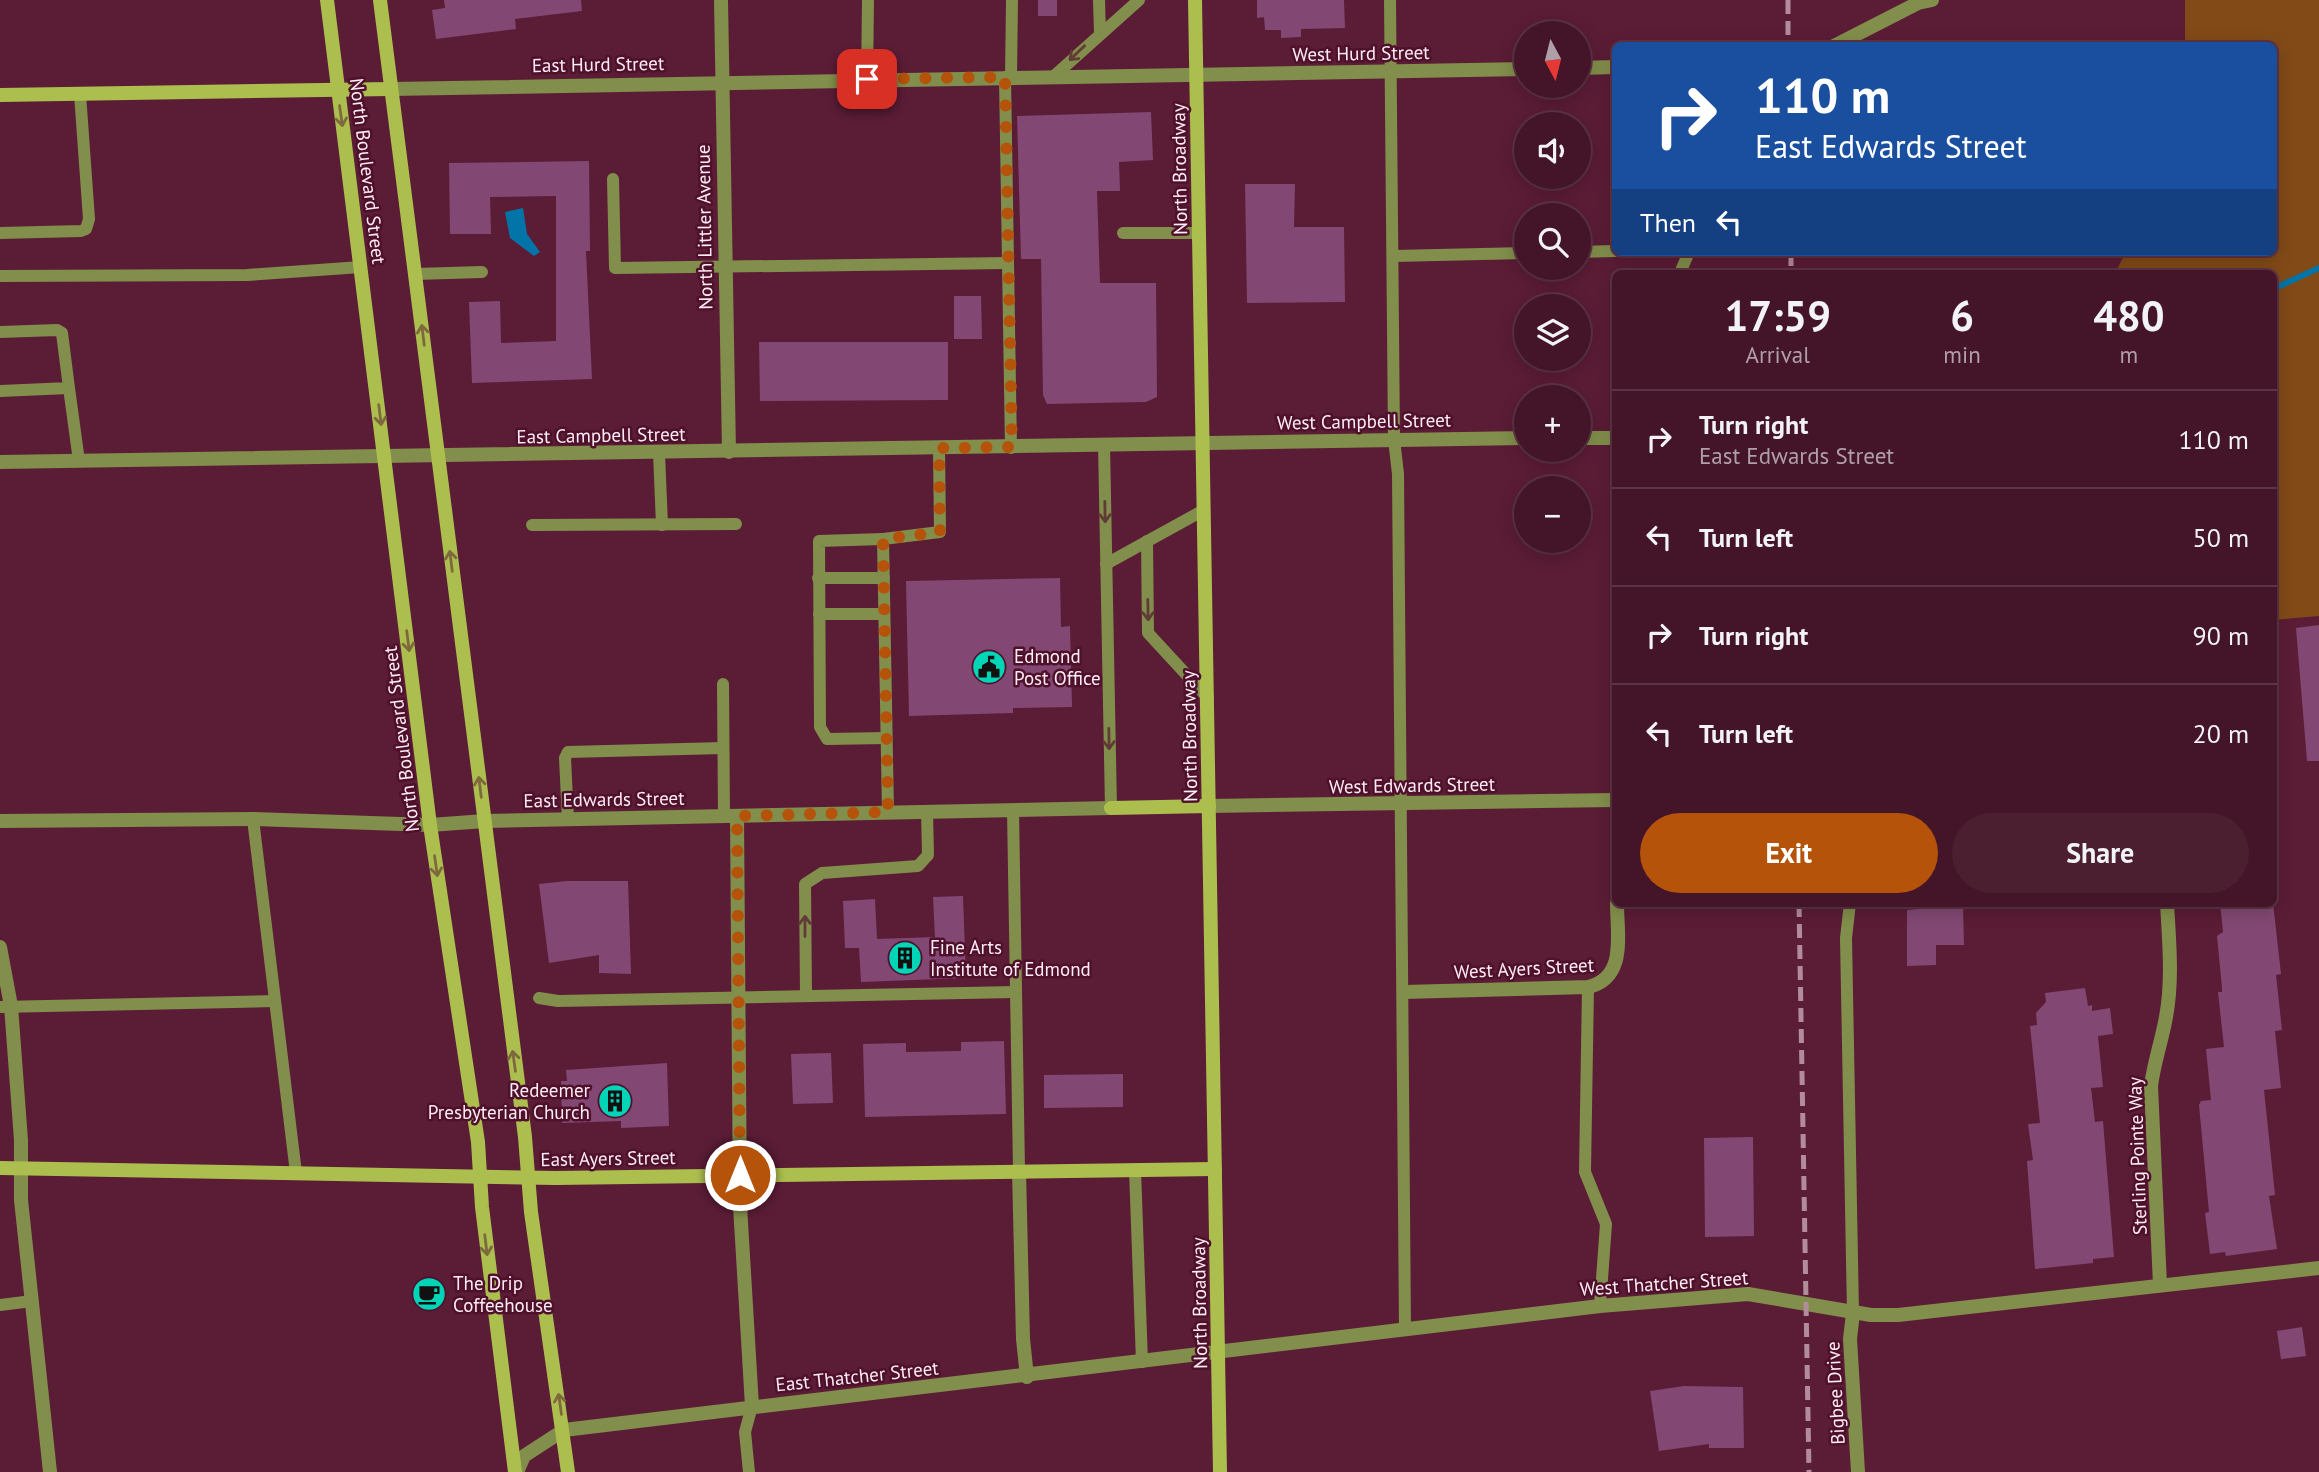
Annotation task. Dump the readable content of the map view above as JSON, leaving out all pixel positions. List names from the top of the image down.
{
  "streets": {
    "main road": [
      "East Hurd Street",
      "North Broadway",
      "North Boulevard Street",
      "East Edwards Street",
      "East Ayers Street"
    ],
    "street": [
      "West Hurd Street",
      "North Littler Avenue",
      "West Campbell Street",
      "East Campbell Street",
      "West Edwards Street",
      "West Ayers Street",
      "Sterling Pointe Way",
      "West Thatcher Street",
      "East Thatcher Street",
      "Bigbee Drive"
    ]
  },
  "crossings": [
    ["West Hurd Street", "East Hurd Street"],
    ["West Hurd Street", "North Broadway"],
    ["East Hurd Street", "North Broadway"],
    ["East Hurd Street", "North Boulevard Street"],
    ["East Hurd Street", "North Littler Avenue"],
    ["North Broadway", "West Campbell Street"],
    ["North Broadway", "East Campbell Street"],
    ["North Broadway", "West Edwards Street"],
    ["North Broadway", "East Edwards Street"],
    ["North Broadway", "East Ayers Street"],
    ["North Broadway", "West Thatcher Street"],
    ["North Broadway", "East Thatcher Street"],
    ["North Boulevard Street", "East Campbell Street"],
    ["North Boulevard Street", "East Edwards Street"],
    ["North Boulevard Street", "East Ayers Street"],
    ["North Boulevard Street", "East Thatcher Street"],
    ["North Littler Avenue", "East Campbell Street"],
    ["West Campbell Street", "East Campbell Street"],
    ["West Edwards Street", "East Edwards Street"],
    ["Sterling Pointe Way", "West Thatcher Street"],
    ["West Thatcher Street", "East Thatcher Street"],
    ["West Thatcher Street", "Bigbee Drive"]
  ],
  "places": {
    "public building": ["Edmond Post Office"],
    "building": ["Fine Arts Institute of Edmond", "Redeemer Presbyterian Church"],
    "cafe": ["The Drip Coffeehouse"]
  },
  "north": "bottom",
  "page": {
    "map_buttons": ["+", "−"],
    "turn": ["110 m", "East Edwards Street"],
    "then": "Then",
    "eta": [
      "17:59",
      "Arrival",
      "6",
      "min",
      "480",
      "m"
    ],
    "list": [
      {
        "name": "Turn right",
        "note": "East Edwards Street",
        "value": "110 m"
      },
      {
        "name": "Turn left",
        "value": "50 m"
      },
      {
        "name": "Turn right",
        "value": "90 m"
      },
      {
        "name": "Turn left",
        "value": "20 m"
      }
    ],
    "buttons": ["Exit", "Share"]
  }
}
